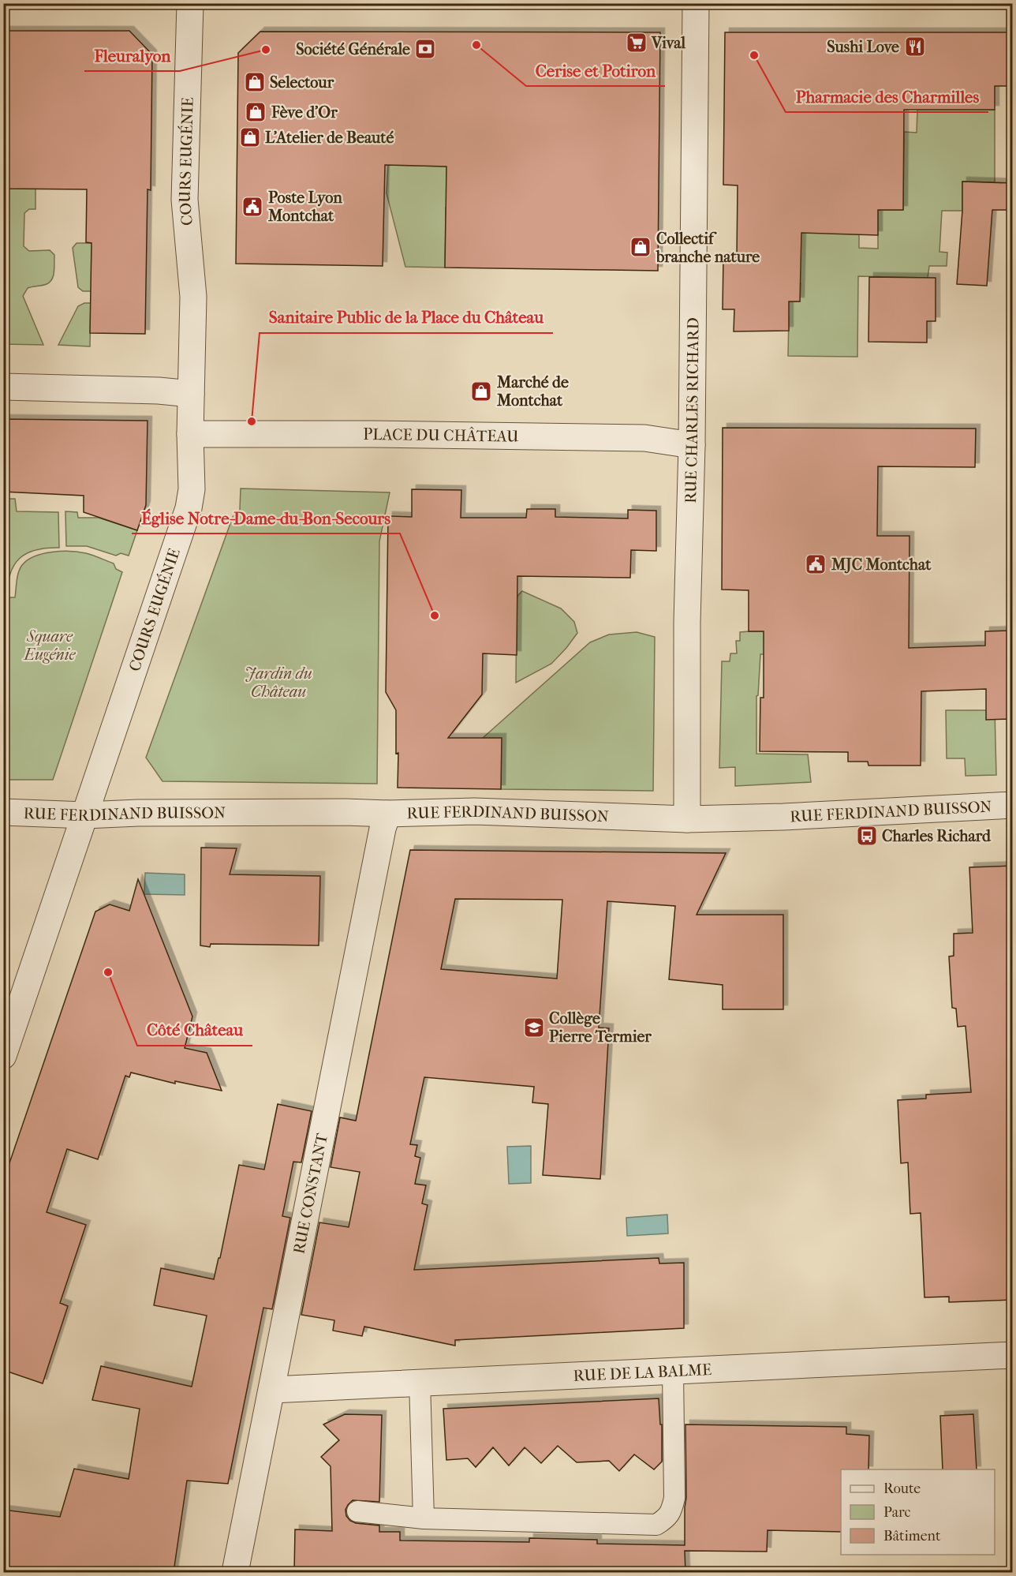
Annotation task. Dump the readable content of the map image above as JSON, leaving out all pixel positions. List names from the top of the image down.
{
  "streets": {
    "street": [
      "COURS EUGÉNIE",
      "RUE CHARLES RICHARD",
      "PLACE DU CHÂTEAU",
      "RUE FERDINAND BUISSON",
      "RUE CONSTANT",
      "RUE DE LA BALME"
    ]
  },
  "crossings": [
    ["COURS EUGÉNIE", "PLACE DU CHÂTEAU"],
    ["COURS EUGÉNIE", "RUE FERDINAND BUISSON"],
    ["RUE CHARLES RICHARD", "PLACE DU CHÂTEAU"],
    ["RUE CHARLES RICHARD", "RUE FERDINAND BUISSON"],
    ["RUE FERDINAND BUISSON", "RUE CONSTANT"],
    ["RUE CONSTANT", "RUE DE LA BALME"]
  ],
  "parks": ["Square Eugénie", "Jardin du Château"],
  "places": {
    "supermarket": ["Vival"],
    "other": [
      "Cerise et Potiron",
      "Fleuralyon",
      "Pharmacie des Charmilles",
      "Sanitaire Public de la Place du Château",
      "Église Notre-Dame-du-Bon-Secours",
      "Côté Château"
    ],
    "restaurant": ["Sushi Love"],
    "bank": ["Société Générale"],
    "shop": [
      "Selectour",
      "Fève d'Or",
      "L'Atelier de Beauté",
      "Collectif branche nature",
      "Marché de Montchat"
    ],
    "public building": ["Poste Lyon Montchat", "MJC Montchat"],
    "bus stop": ["Charles Richard"],
    "school or university": ["Collège Pierre Termier"]
  },
  "legend": ["Route", "Parc", "Bâtiment"]
}
